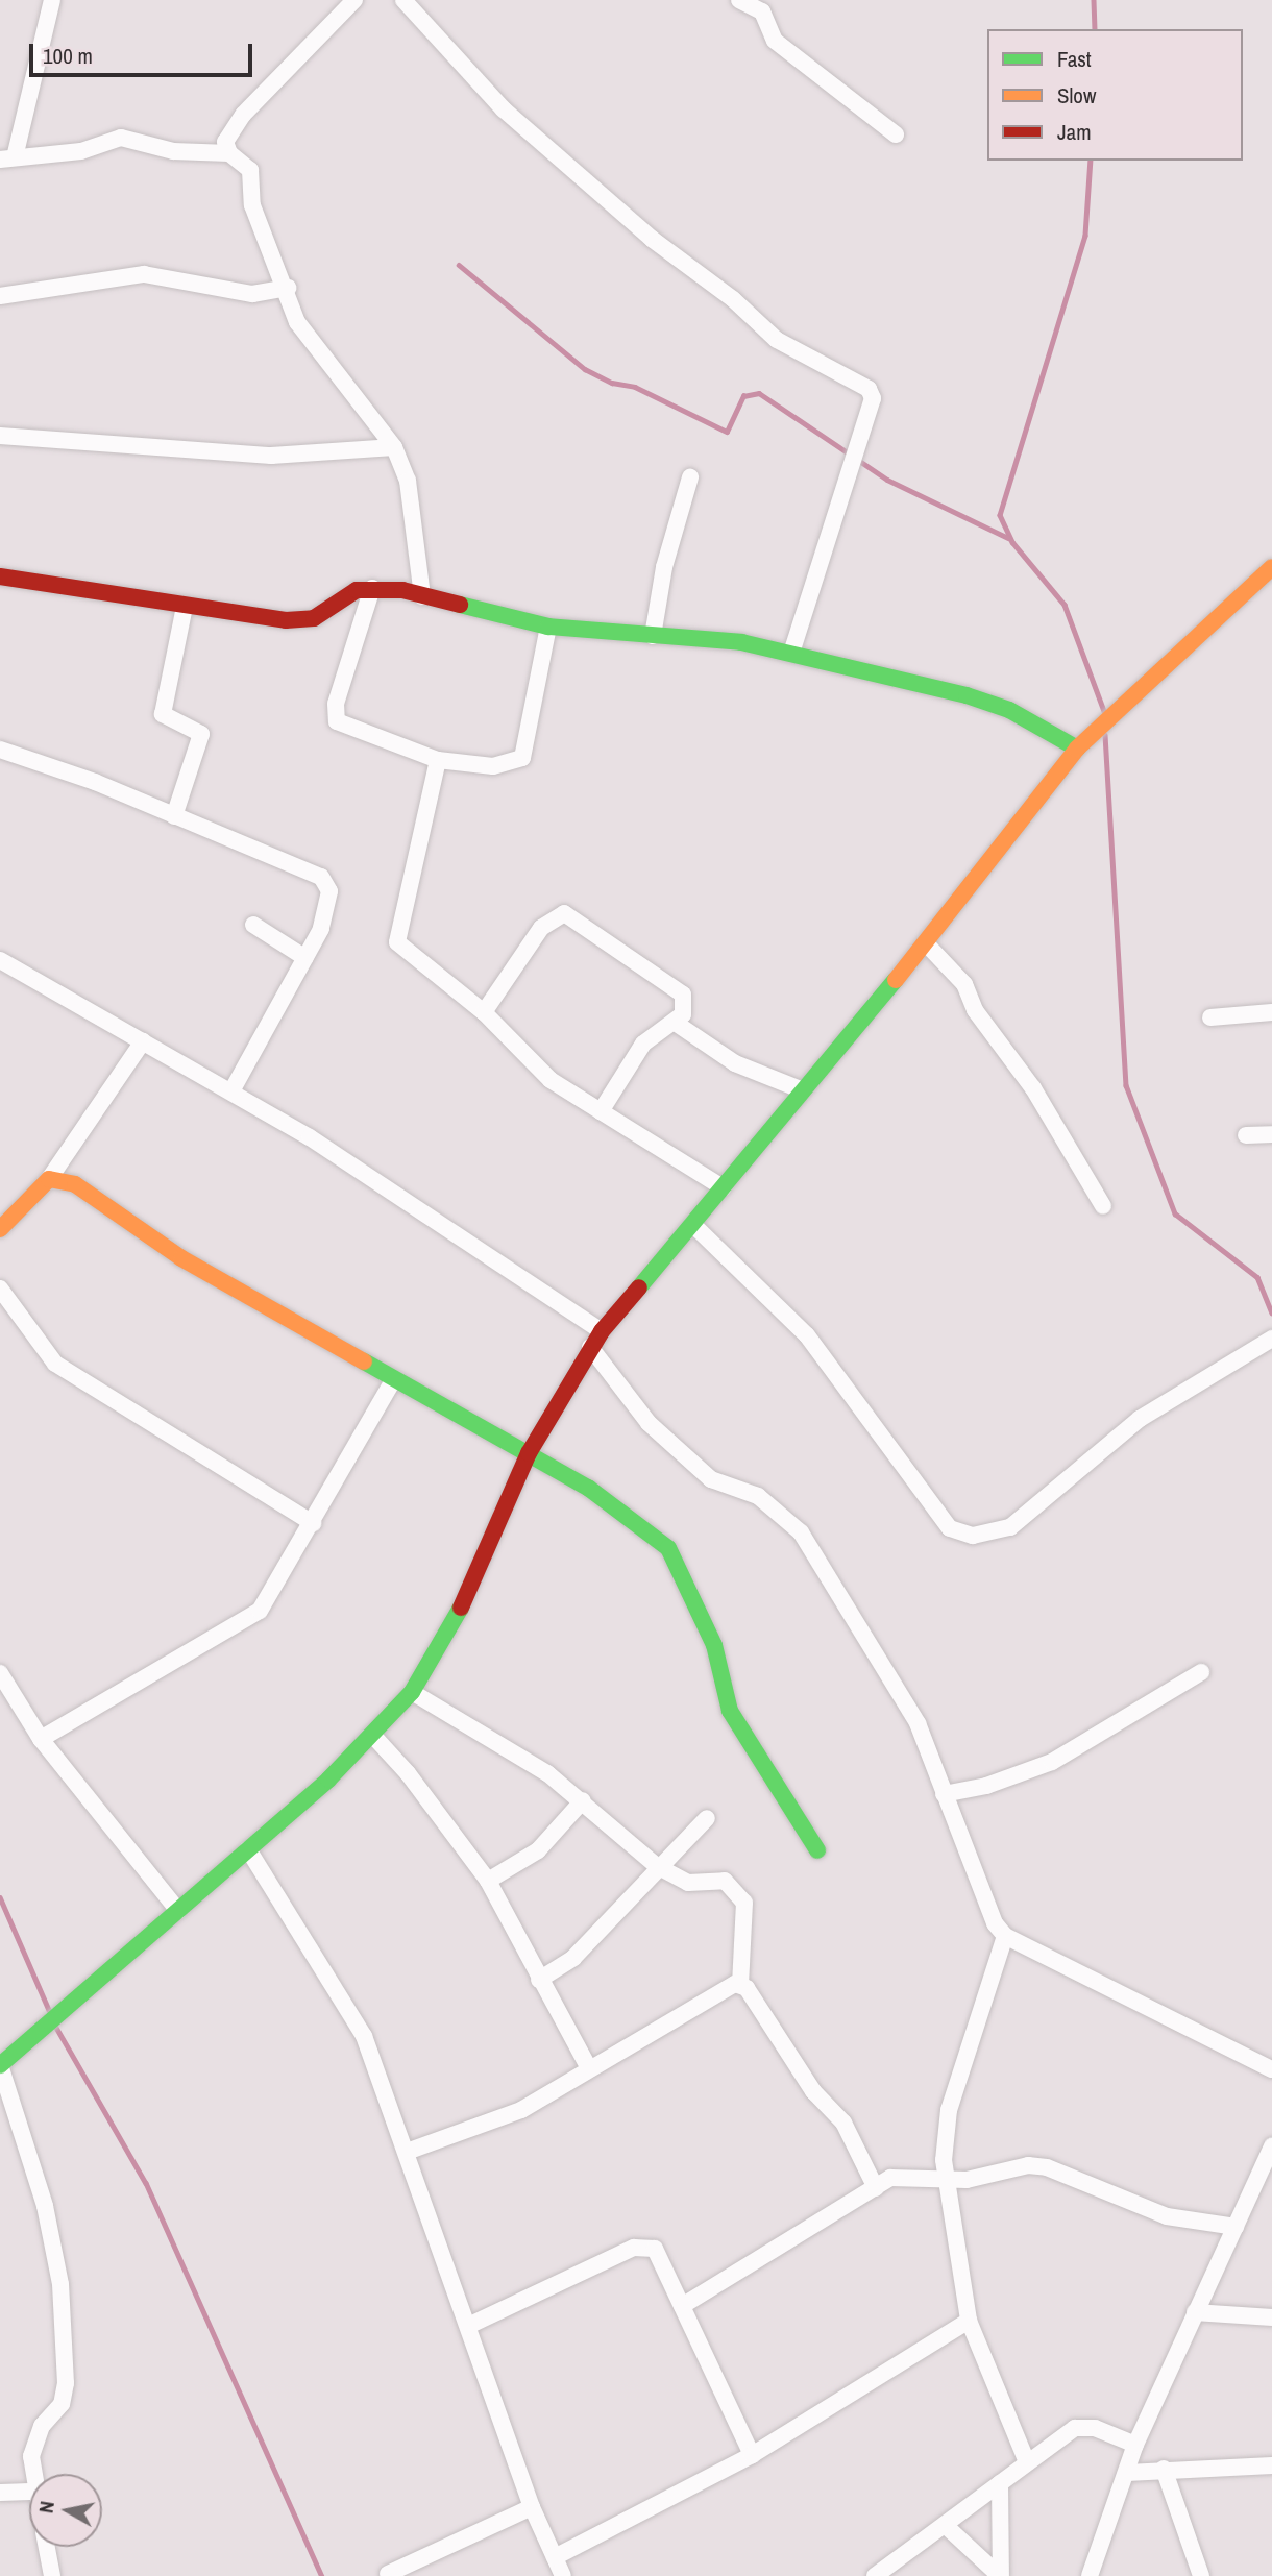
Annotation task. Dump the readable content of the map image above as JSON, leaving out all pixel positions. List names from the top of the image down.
{
  "legend": ["Fast", "Slow", "Jam"],
  "scale_bar": "100 m",
  "north": "left"
}
